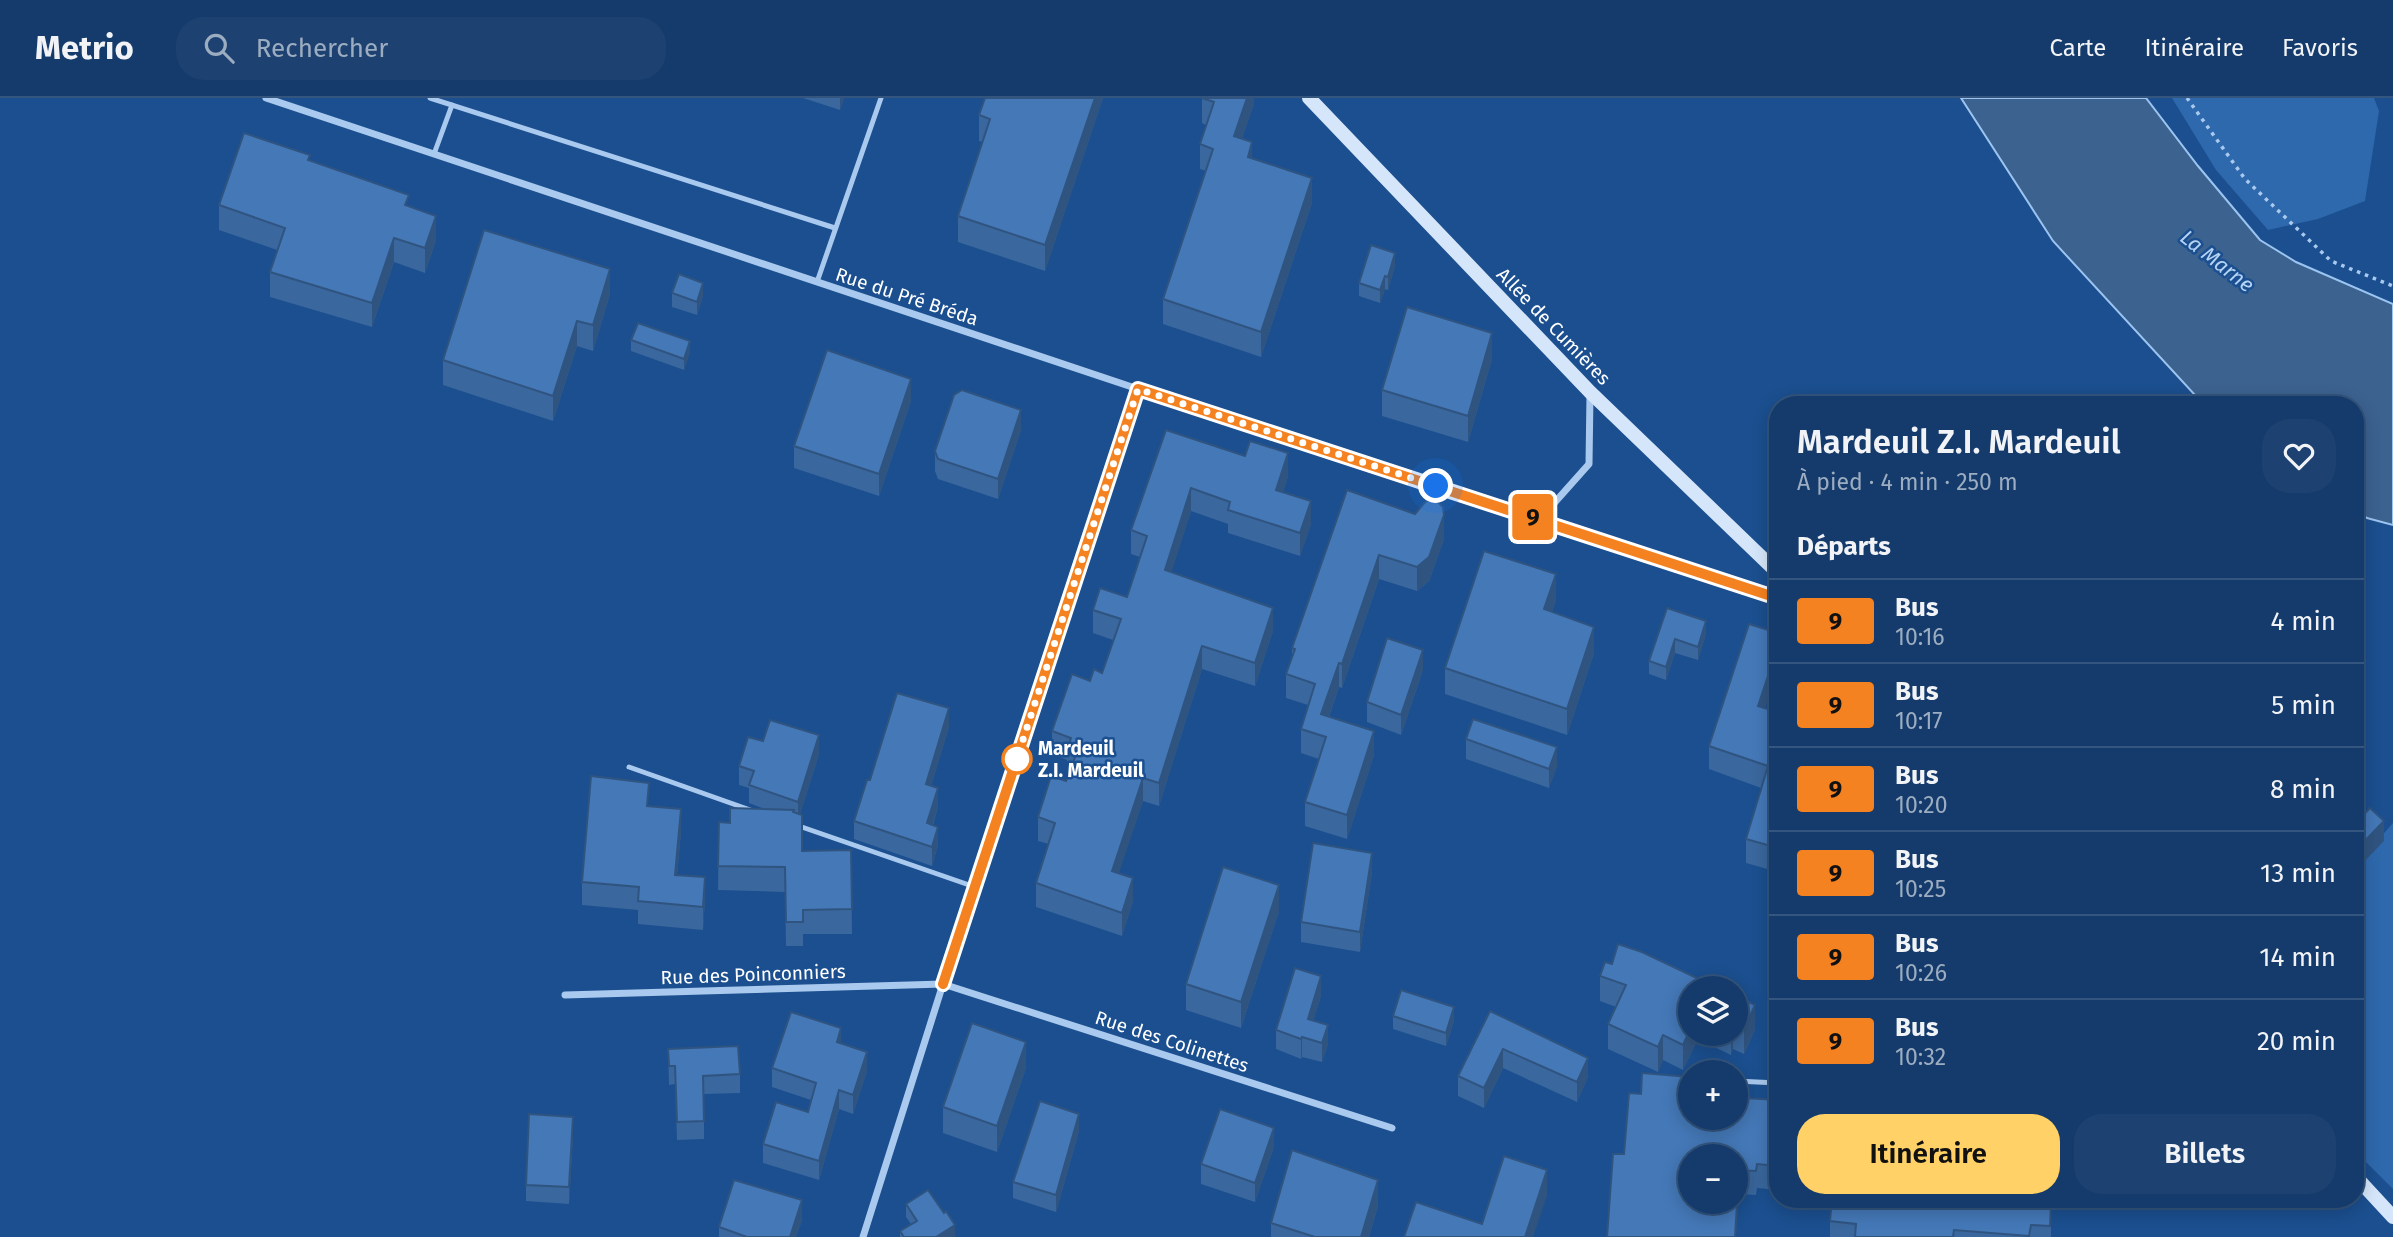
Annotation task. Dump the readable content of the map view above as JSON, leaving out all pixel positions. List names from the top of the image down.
{
  "streets": {
    "main road": ["Allée de Cumières"],
    "street": ["Rue du Pré Bréda", "Rue des Poinconniers", "Rue des Colinettes"]
  },
  "crossings": [
    ["Rue des Poinconniers", "Rue des Colinettes"]
  ],
  "water": ["La Marne"],
  "places": ["Mardeuil Z.I. Mardeuil"],
  "lines": ["bus line 9"],
  "page": {
    "header": "Metrio",
    "search": "Rechercher",
    "nav": ["Carte", "Itinéraire", "Favoris"],
    "on_map": "9",
    "heading": [
      ["Mardeuil Z.I. Mardeuil", "À pied · 4 min · 250 m"],
      "Départs"
    ],
    "list": [
      {
        "mark": "9",
        "name": "Bus",
        "note": "10:16",
        "value": "4 min"
      },
      {
        "mark": "9",
        "name": "Bus",
        "note": "10:17",
        "value": "5 min"
      },
      {
        "mark": "9",
        "name": "Bus",
        "note": "10:20",
        "value": "8 min"
      },
      {
        "mark": "9",
        "name": "Bus",
        "note": "10:25",
        "value": "13 min"
      },
      {
        "mark": "9",
        "name": "Bus",
        "note": "10:26",
        "value": "14 min"
      },
      {
        "mark": "9",
        "name": "Bus",
        "note": "10:32",
        "value": "20 min"
      }
    ],
    "map_buttons": ["+", "−"],
    "buttons": ["Itinéraire", "Billets"]
  }
}
